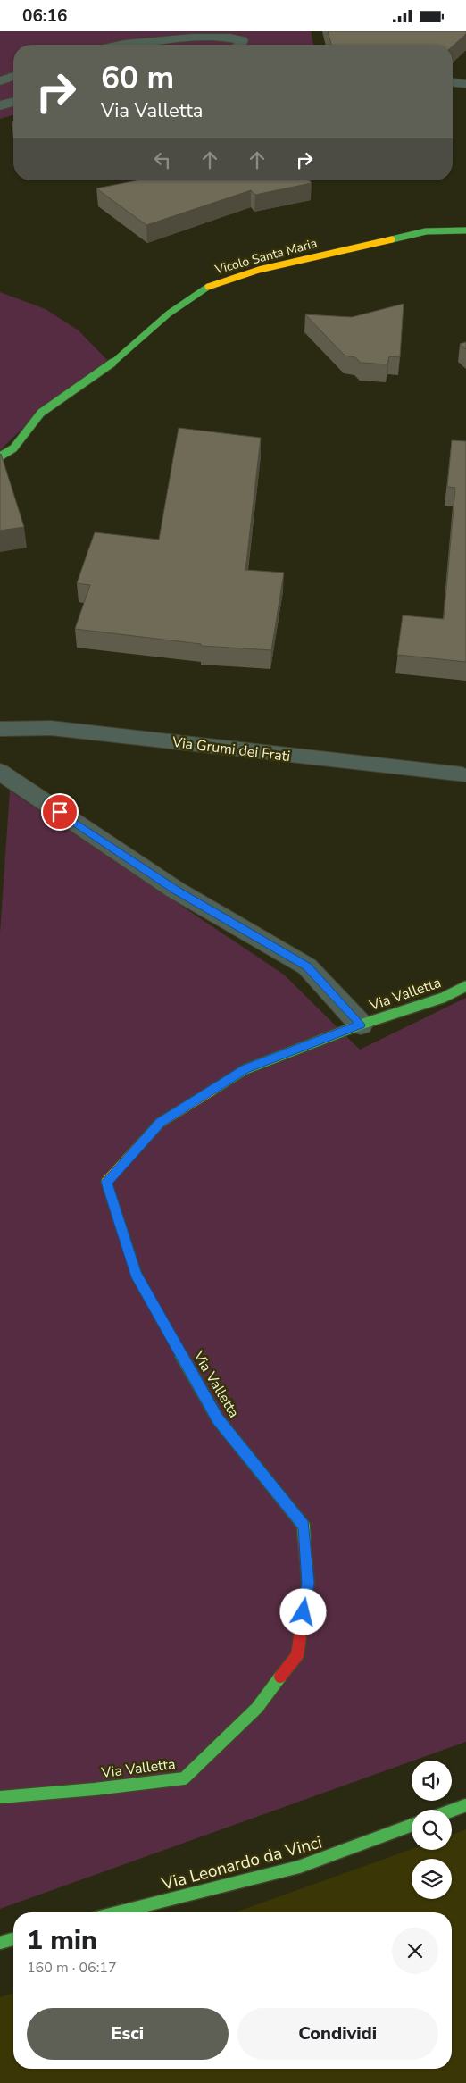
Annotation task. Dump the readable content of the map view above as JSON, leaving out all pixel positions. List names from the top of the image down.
{
  "streets": {
    "street": [
      "Vicolo Santa Maria",
      "Via Grumi dei Frati",
      "Via Valletta",
      "Via Leonardo da Vinci"
    ]
  },
  "page": {
    "status": "06:16",
    "turn": ["60 m", "Via Valletta"],
    "heading": ["1 min", "160 m · 06:17"],
    "buttons": ["Esci", "Condividi"]
  }
}
